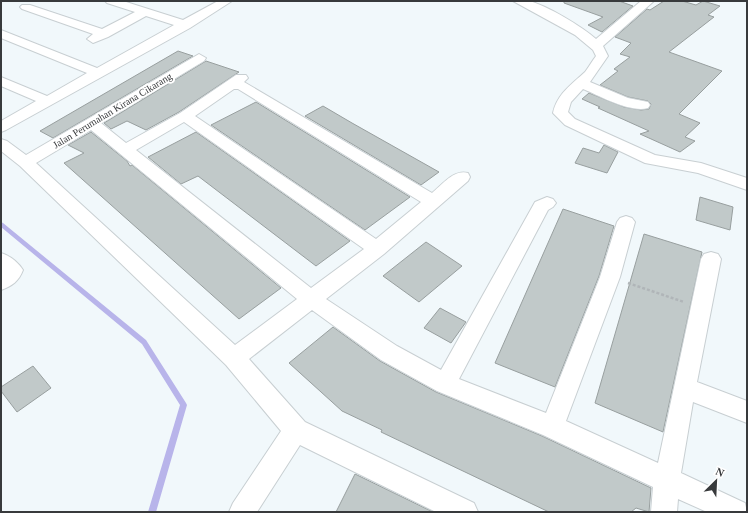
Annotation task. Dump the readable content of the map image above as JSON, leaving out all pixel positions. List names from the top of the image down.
{
  "streets": {
    "street": ["Jalan Perumahan Kirana Cikarang"]
  },
  "north": "top right"
}
